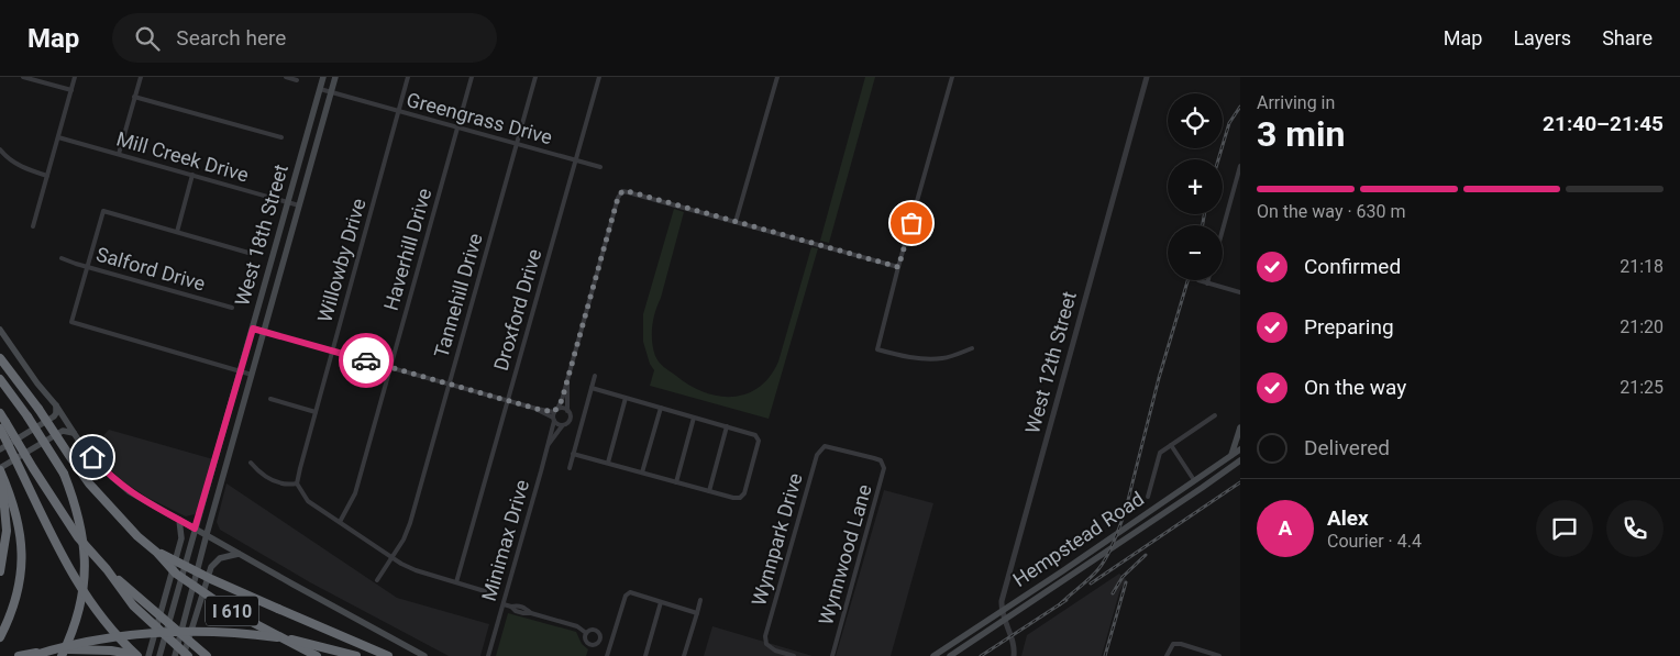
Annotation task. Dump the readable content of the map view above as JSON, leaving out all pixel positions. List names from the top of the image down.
{
  "streets": {
    "highway": ["I 610"],
    "main road": ["West 18th Street", "Hempstead Road"],
    "street": [
      "Greengrass Drive",
      "Mill Creek Drive",
      "Haverhill Drive",
      "Willowby Drive",
      "Salford Drive",
      "Tannehill Drive",
      "Droxford Drive",
      "West 12th Street",
      "Wynnpark Drive",
      "Minimax Drive",
      "Wynnwood Lane"
    ]
  },
  "crossings": [
    ["Greengrass Drive", "West 18th Street"],
    ["Greengrass Drive", "Haverhill Drive"],
    ["Greengrass Drive", "Willowby Drive"],
    ["Greengrass Drive", "Tannehill Drive"],
    ["Greengrass Drive", "Droxford Drive"],
    ["Mill Creek Drive", "West 18th Street"],
    ["West 12th Street", "Hempstead Road"],
    ["Wynnpark Drive", "Wynnwood Lane"]
  ],
  "page": {
    "header": "Map",
    "search": "Search here",
    "nav": ["Map", "Layers", "Share"],
    "heading": ["3 min", "Arriving in", "21:40–21:45"],
    "panel": ["Alex", "Courier · 4.4"],
    "map_buttons": ["+", "−"],
    "bar": "On the way · 630 m",
    "list": [
      ["Confirmed", "21:18"],
      ["Preparing", "21:20"],
      ["On the way", "21:25"],
      "Delivered"
    ],
    "round": "A"
  }
}
